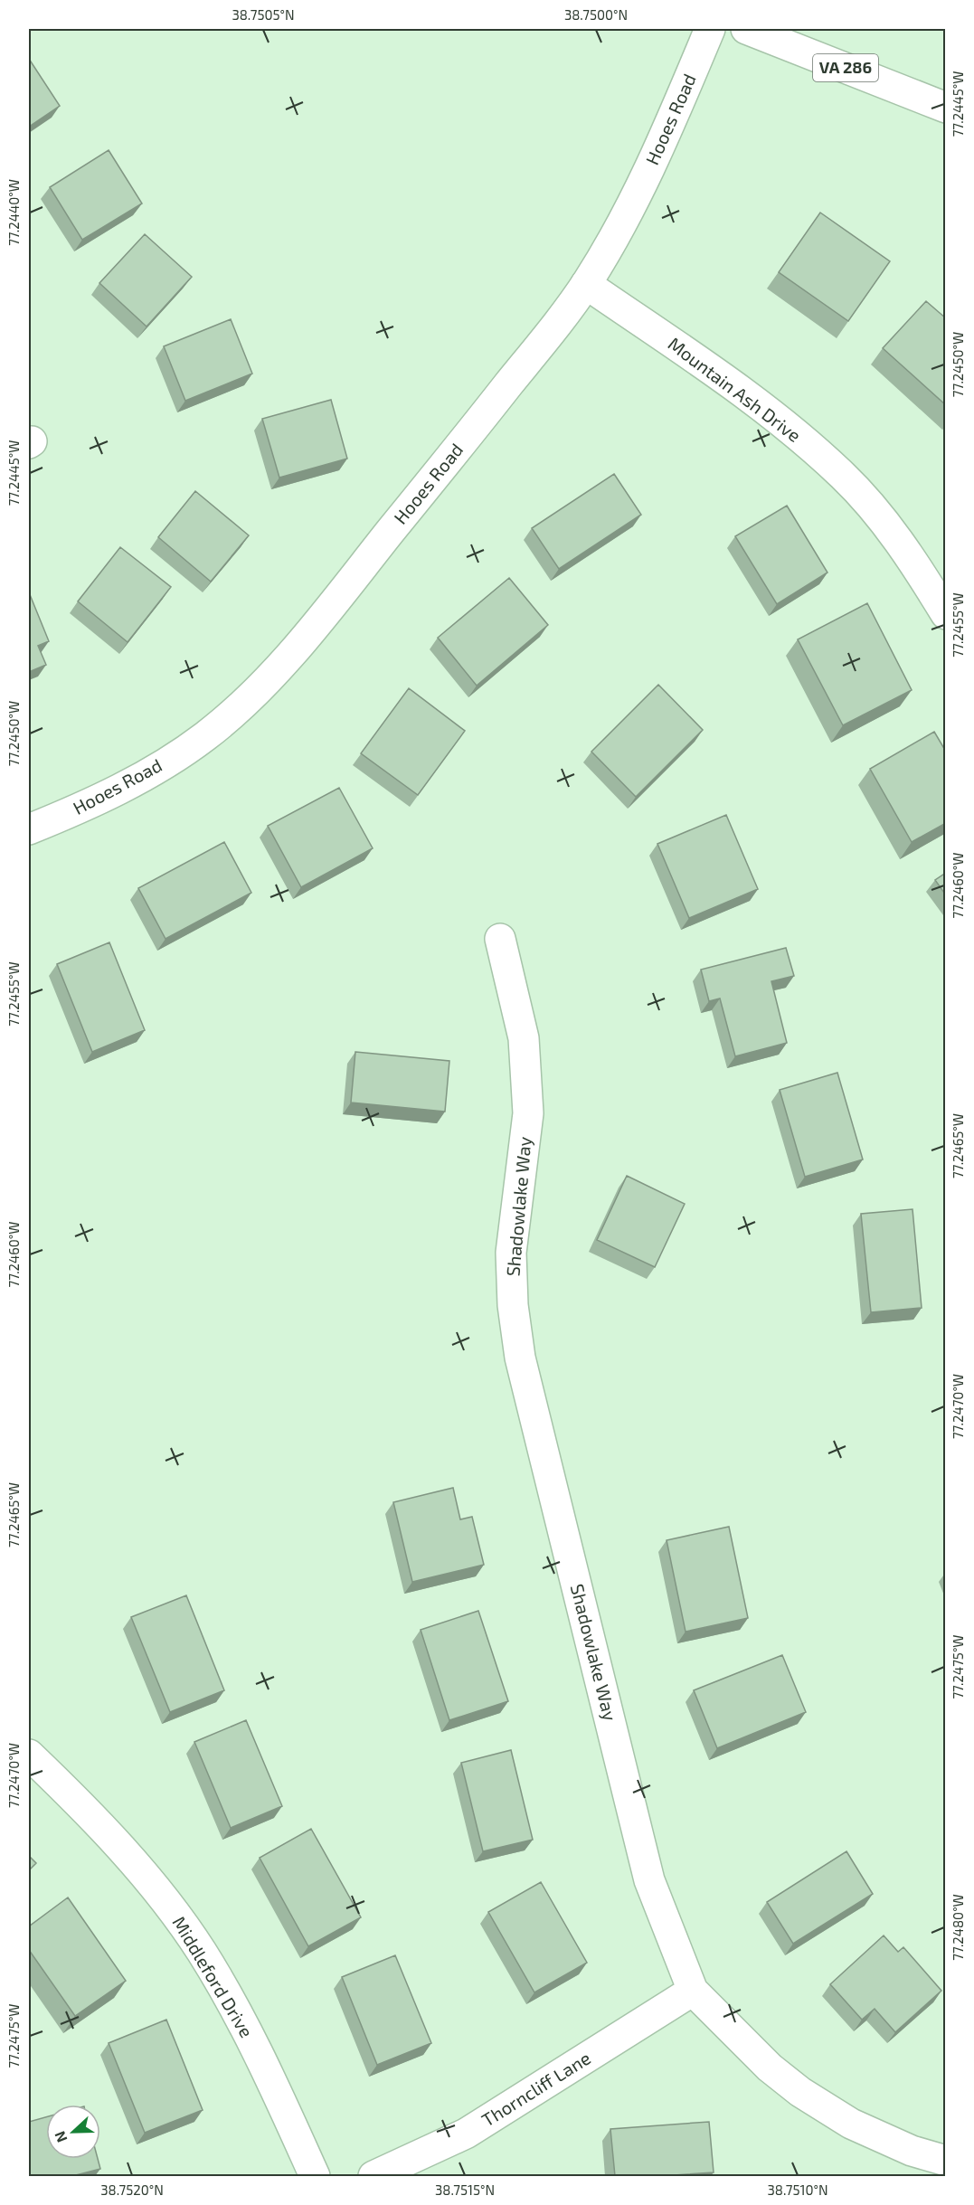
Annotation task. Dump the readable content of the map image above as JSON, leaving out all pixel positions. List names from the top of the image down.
{
  "streets": {
    "main road": [
      "VA 286",
      "Hooes Road",
      "Mountain Ash Drive",
      "Shadowlake Way",
      "Middleford Drive",
      "Thorncliff Lane"
    ]
  },
  "crossings": [
    ["Hooes Road", "Mountain Ash Drive"],
    ["Shadowlake Way", "Thorncliff Lane"]
  ],
  "north": "left",
  "coordinates": [
    "38.7505°N",
    "38.7500°N",
    "77.2445°W",
    "77.2440°W",
    "77.2450°W",
    "77.2455°W",
    "77.2460°W",
    "77.2465°W",
    "77.2470°W",
    "77.2475°W",
    "77.2480°W",
    "38.7520°N",
    "38.7515°N",
    "38.7510°N"
  ]
}
